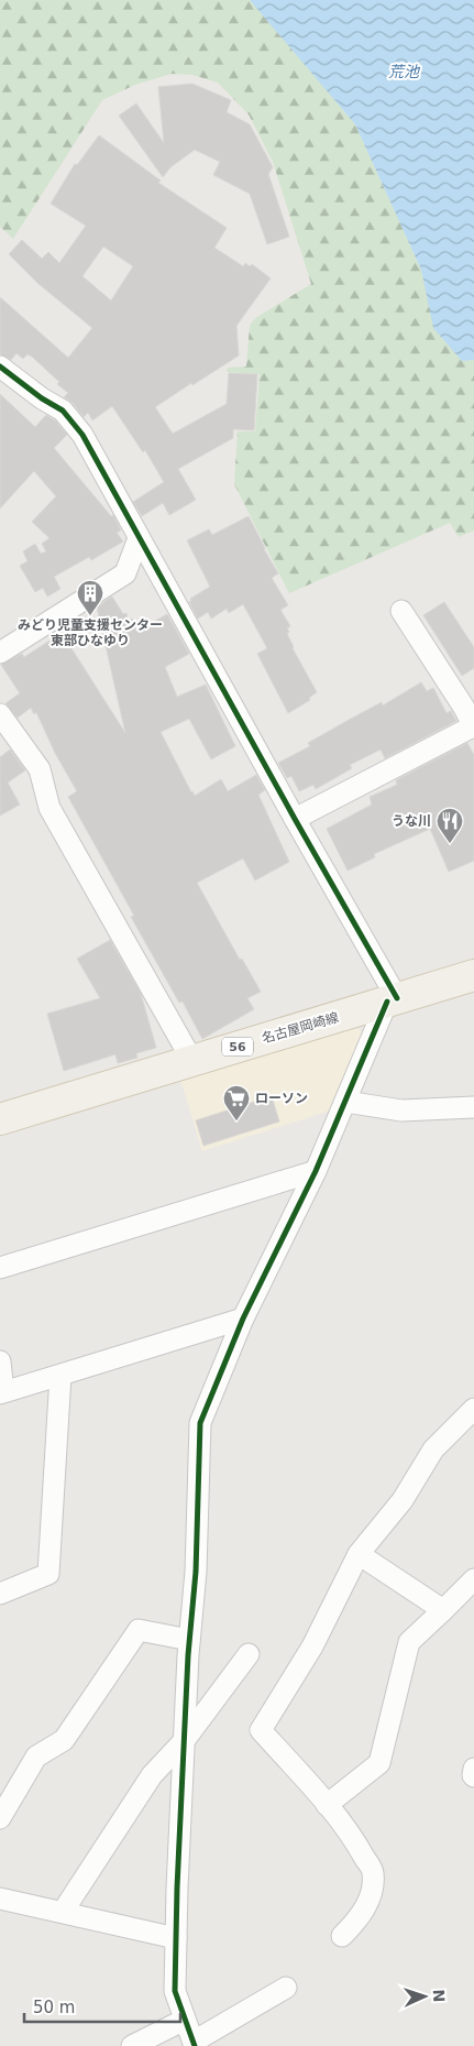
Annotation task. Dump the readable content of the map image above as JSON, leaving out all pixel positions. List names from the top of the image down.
{
  "streets": {
    "main road": ["名古屋岡崎線", "56"]
  },
  "water": ["荒池"],
  "places": {
    "building": ["みどり児童支援センター 東部ひなゆり"],
    "restaurant": ["うな川"],
    "supermarket": ["ローソン"]
  },
  "scale_bar": "50 m",
  "north": "right"
}
